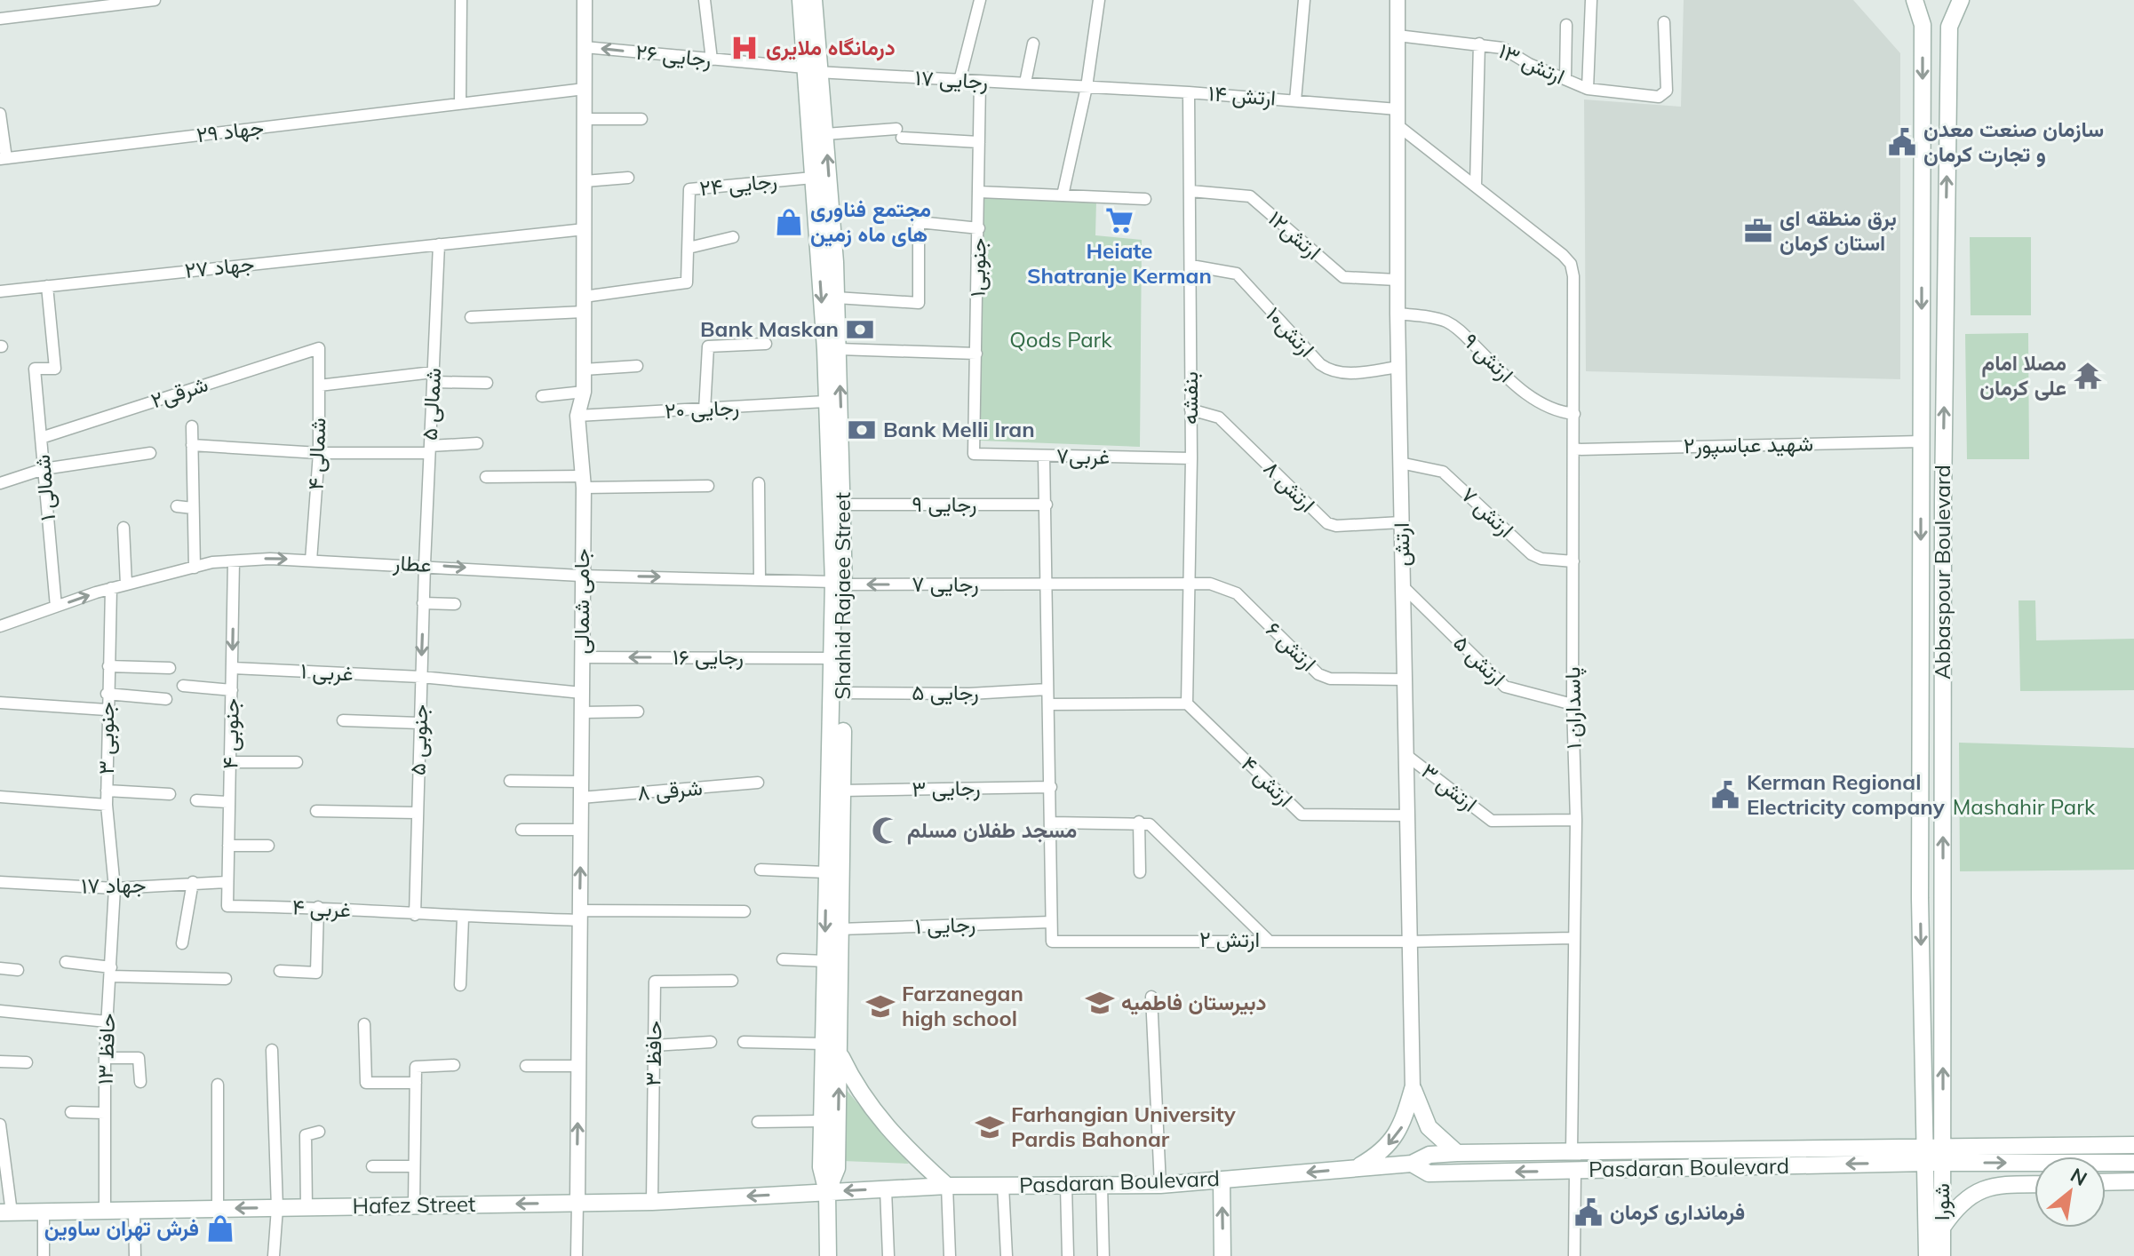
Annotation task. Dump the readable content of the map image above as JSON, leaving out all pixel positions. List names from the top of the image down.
{
  "streets": {
    "main road": [
      "Abbaspour Boulevard",
      "Shahid Rajaee Street",
      "Pasdaran Boulevard",
      "شورا",
      "Hafez Street"
    ],
    "street": [
      "رجایی ۲۶",
      "ارتش ۱۳",
      "رجایی ۱۷",
      "ارتش ۱۴",
      "جهاد ۲۹",
      "رجایی ۲۴",
      "ارتش۱۲",
      "جهاد ۲۷",
      "جنوبی۱",
      "ارتش۱۰",
      "ارتش ۹",
      "شرقی۲",
      "بنفشه",
      "شمالی ۵",
      "رجایی ۲۰",
      "شهید عباسپور۲",
      "شمالی ۴",
      "غربی۷",
      "ارتش ۸",
      "شمالی ۱",
      "رجایی ۹",
      "ارتش ۷",
      "ارتش",
      "عطار",
      "رجایی ۷",
      "جامی شمالی",
      "ارتش ۶",
      "رجایی ۱۶",
      "ارتش ۵",
      "غربی ۱",
      "رجایی ۵",
      "پاسداران ۱",
      "جنوبی ۴",
      "جنوبی ۳",
      "جنوبی ۵",
      "ارتش ۴",
      "ارتش ۳",
      "رجایی ۳",
      "شرقی ۸",
      "جهاد ۱۷",
      "غربی ۴",
      "رجایی ۱",
      "ارتش ۲",
      "حافظ ۱۳",
      "حافظ ۳"
    ]
  },
  "crossings": [
    ["رجایی ۲۶", "رجایی ۱۷"],
    ["رجایی ۲۶", "Shahid Rajaee Street"],
    ["رجایی ۲۶", "جامی شمالی"],
    ["ارتش ۱۳", "ارتش"],
    ["رجایی ۱۷", "ارتش ۱۴"],
    ["رجایی ۱۷", "جنوبی۱"],
    ["رجایی ۱۷", "Shahid Rajaee Street"],
    ["ارتش ۱۴", "بنفشه"],
    ["ارتش ۱۴", "ارتش"],
    ["جهاد ۲۹", "جامی شمالی"],
    ["رجایی ۲۴", "Shahid Rajaee Street"],
    ["رجایی ۲۴", "جامی شمالی"],
    ["ارتش۱۲", "بنفشه"],
    ["ارتش۱۲", "ارتش"],
    ["جهاد ۲۷", "شمالی ۵"],
    ["جهاد ۲۷", "شمالی ۱"],
    ["جهاد ۲۷", "جامی شمالی"],
    ["جنوبی۱", "غربی۷"],
    ["ارتش۱۰", "بنفشه"],
    ["ارتش۱۰", "ارتش"],
    ["ارتش ۹", "ارتش"],
    ["ارتش ۹", "پاسداران ۱"],
    ["شرقی۲", "شمالی ۴"],
    ["شرقی۲", "شمالی ۱"],
    ["بنفشه", "غربی۷"],
    ["بنفشه", "ارتش ۸"],
    ["بنفشه", "رجایی ۷"],
    ["بنفشه", "ارتش ۶"],
    ["بنفشه", "ارتش ۴"],
    ["شمالی ۵", "عطار"],
    ["شمالی ۵", "جنوبی ۵"],
    ["رجایی ۲۰", "Shahid Rajaee Street"],
    ["رجایی ۲۰", "جامی شمالی"],
    ["شهید عباسپور۲", "Abbaspour Boulevard"],
    ["شهید عباسپور۲", "پاسداران ۱"],
    ["شمالی ۴", "عطار"],
    ["ارتش ۸", "ارتش"],
    ["شمالی ۱", "عطار"],
    ["رجایی ۹", "Shahid Rajaee Street"],
    ["ارتش ۷", "ارتش"],
    ["ارتش ۷", "پاسداران ۱"],
    ["ارتش", "ارتش ۶"],
    ["ارتش", "ارتش ۵"],
    ["ارتش", "ارتش ۴"],
    ["ارتش", "ارتش ۳"],
    ["ارتش", "ارتش ۲"],
    ["عطار", "رجایی ۷"],
    ["عطار", "Shahid Rajaee Street"],
    ["عطار", "جامی شمالی"],
    ["عطار", "جنوبی ۴"],
    ["عطار", "جنوبی ۳"],
    ["عطار", "جنوبی ۵"],
    ["Abbaspour Boulevard", "Pasdaran Boulevard"],
    ["Abbaspour Boulevard", "شورا"],
    ["رجایی ۷", "Shahid Rajaee Street"],
    ["رجایی ۷", "ارتش ۶"],
    ["Shahid Rajaee Street", "رجایی ۱۶"],
    ["Shahid Rajaee Street", "رجایی ۵"],
    ["Shahid Rajaee Street", "رجایی ۳"],
    ["Shahid Rajaee Street", "رجایی ۱"],
    ["Shahid Rajaee Street", "Pasdaran Boulevard"],
    ["Shahid Rajaee Street", "Hafez Street"],
    ["جامی شمالی", "رجایی ۱۶"],
    ["جامی شمالی", "غربی ۱"],
    ["جامی شمالی", "شرقی ۸"],
    ["جامی شمالی", "غربی ۴"],
    ["جامی شمالی", "Hafez Street"],
    ["ارتش ۵", "پاسداران ۱"],
    ["غربی ۱", "جنوبی ۴"],
    ["غربی ۱", "جنوبی ۵"],
    ["پاسداران ۱", "ارتش ۳"],
    ["پاسداران ۱", "ارتش ۲"],
    ["پاسداران ۱", "Pasdaran Boulevard"],
    ["جنوبی ۴", "جهاد ۱۷"],
    ["جنوبی ۴", "غربی ۴"],
    ["جنوبی ۳", "جهاد ۱۷"],
    ["جنوبی ۳", "حافظ ۱۳"],
    ["جنوبی ۵", "غربی ۴"],
    ["جهاد ۱۷", "حافظ ۱۳"],
    ["رجایی ۱", "ارتش ۲"],
    ["حافظ ۱۳", "Hafez Street"],
    ["حافظ ۳", "Hafez Street"],
    ["Pasdaran Boulevard", "شورا"],
    ["Pasdaran Boulevard", "Hafez Street"]
  ],
  "one_way": ["رجایی ۷", "رجایی ۱۶", "Hafez Street"],
  "parks": ["Qods Park", "Mashahir Park"],
  "places": {
    "hospital": ["درمانگاه ملایری"],
    "public building": ["سازمان صنعت معدن و تجارت کرمان", "Kerman Regional Electricity company", "فرمانداری کرمان"],
    "supermarket": ["Heiate Shatranje Kerman"],
    "shop": ["مجتمع فناوری های ماه زمین", "فرش تهران ساوین"],
    "office": ["برق منطقه ای استان کرمان"],
    "bank": ["Bank Maskan", "Bank Melli Iran"],
    "temple": ["مصلا امام علی کرمان"],
    "mosque": ["مسجد طفلان مسلم"],
    "school or university": ["دبیرستان فاطمیه", "Farzanegan high school", "Farhangian University Pardis Bahonar"]
  },
  "north": "top right"
}
